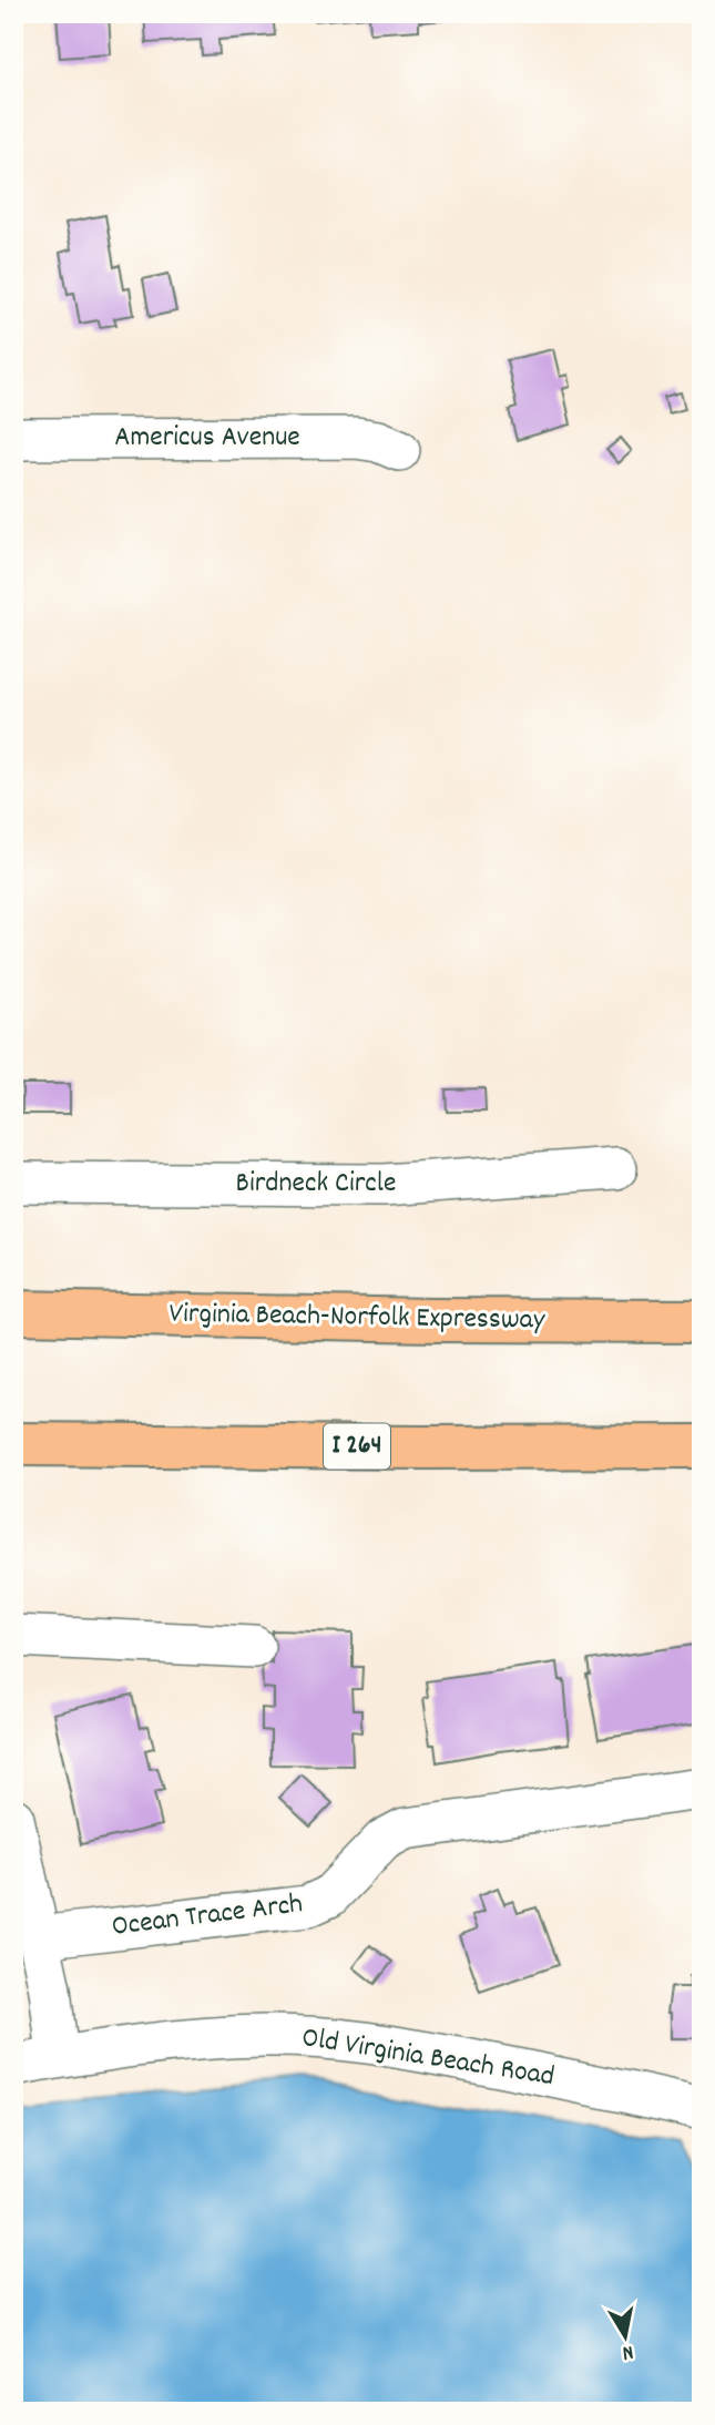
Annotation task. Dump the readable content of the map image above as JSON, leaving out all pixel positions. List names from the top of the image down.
{
  "streets": {
    "highway": ["Virginia Beach-Norfolk Expressway", "I 264"],
    "street": [
      "Americus Avenue",
      "Birdneck Circle",
      "Ocean Trace Arch",
      "Old Virginia Beach Road"
    ]
  },
  "north": "bottom"
}
